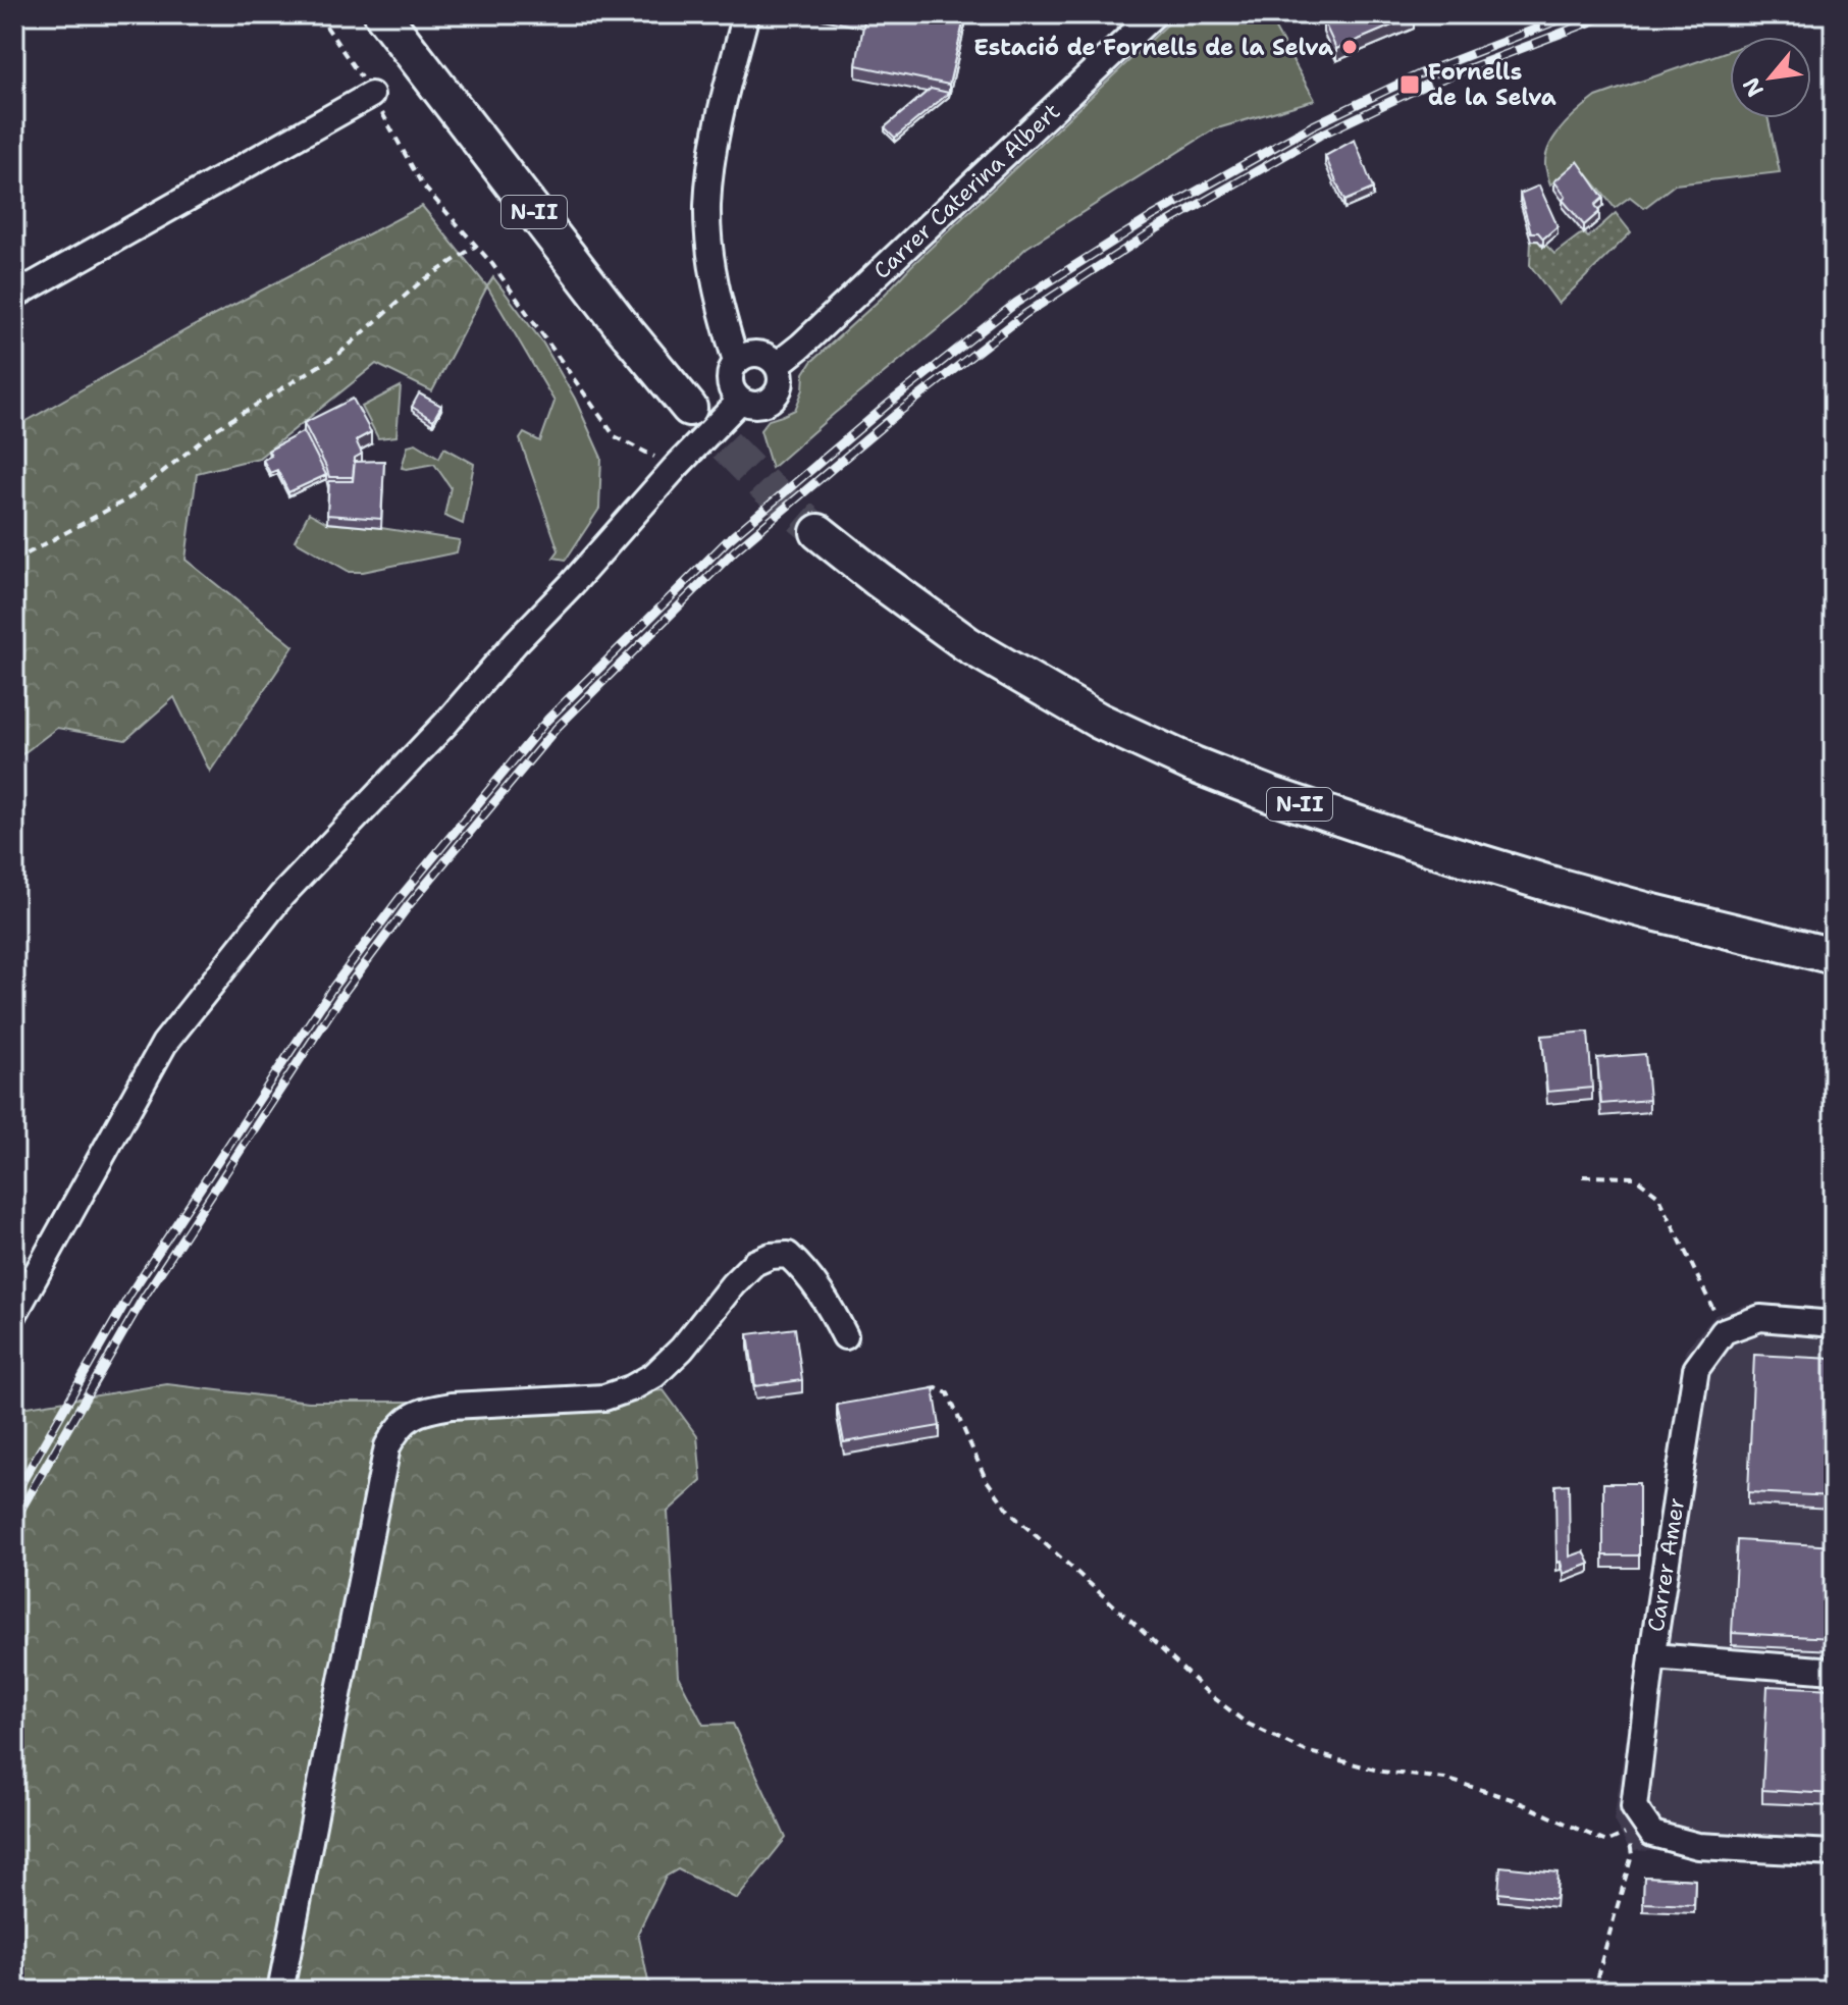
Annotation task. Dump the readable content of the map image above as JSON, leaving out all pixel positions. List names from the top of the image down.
{
  "streets": {
    "highway": ["N-II"],
    "street": ["Carrer Caterina Albert", "Carrer Amer"]
  },
  "places": {
    "other": ["Estació de Fornells de la Selva"],
    "transit": ["Fornells de la Selva"]
  },
  "north": "bottom left"
}
